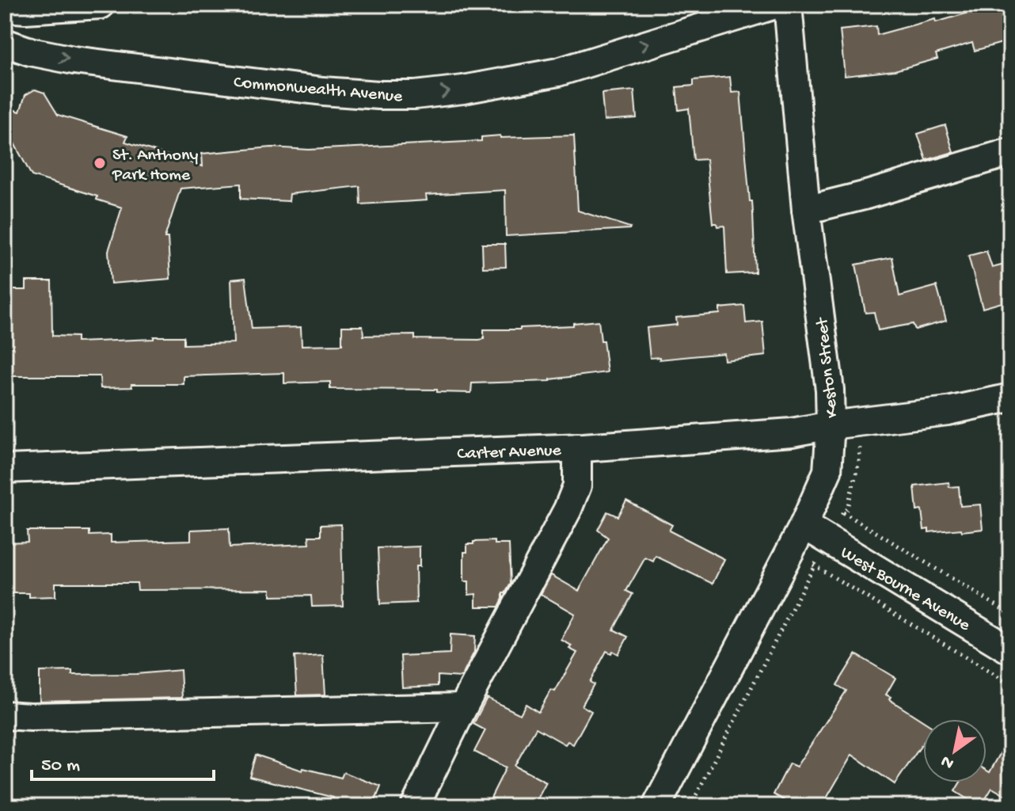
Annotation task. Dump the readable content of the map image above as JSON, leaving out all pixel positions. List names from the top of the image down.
{
  "streets": {
    "street": [
      "Commonwealth Avenue",
      "Keston Street",
      "Carter Avenue",
      "West Bourne Avenue"
    ]
  },
  "crossings": [
    ["Keston Street", "Carter Avenue"],
    ["Keston Street", "West Bourne Avenue"]
  ],
  "one_way": ["Commonwealth Avenue"],
  "places": ["St. Anthony Park Home"],
  "scale_bar": "50 m",
  "north": "bottom left"
}
